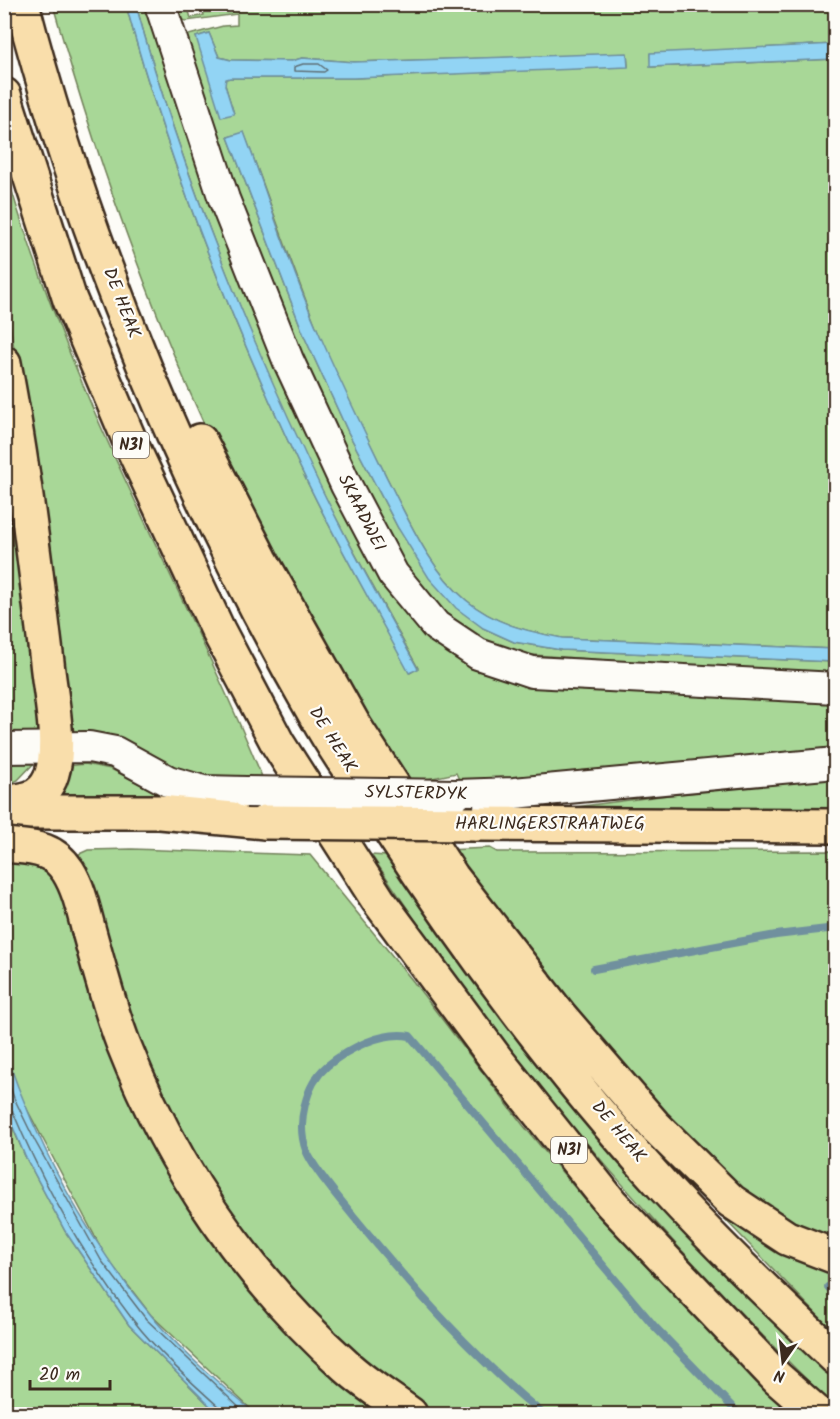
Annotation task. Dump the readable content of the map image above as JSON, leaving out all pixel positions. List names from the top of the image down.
{
  "streets": {
    "main road": ["DE HEAK", "N31", "HARLINGERSTRAATWEG"],
    "street": ["SKAADWEI", "SYLSTERDYK"]
  },
  "crossings": [
    ["DE HEAK", "N31"]
  ],
  "scale_bar": "20 m",
  "north": "bottom"
}
